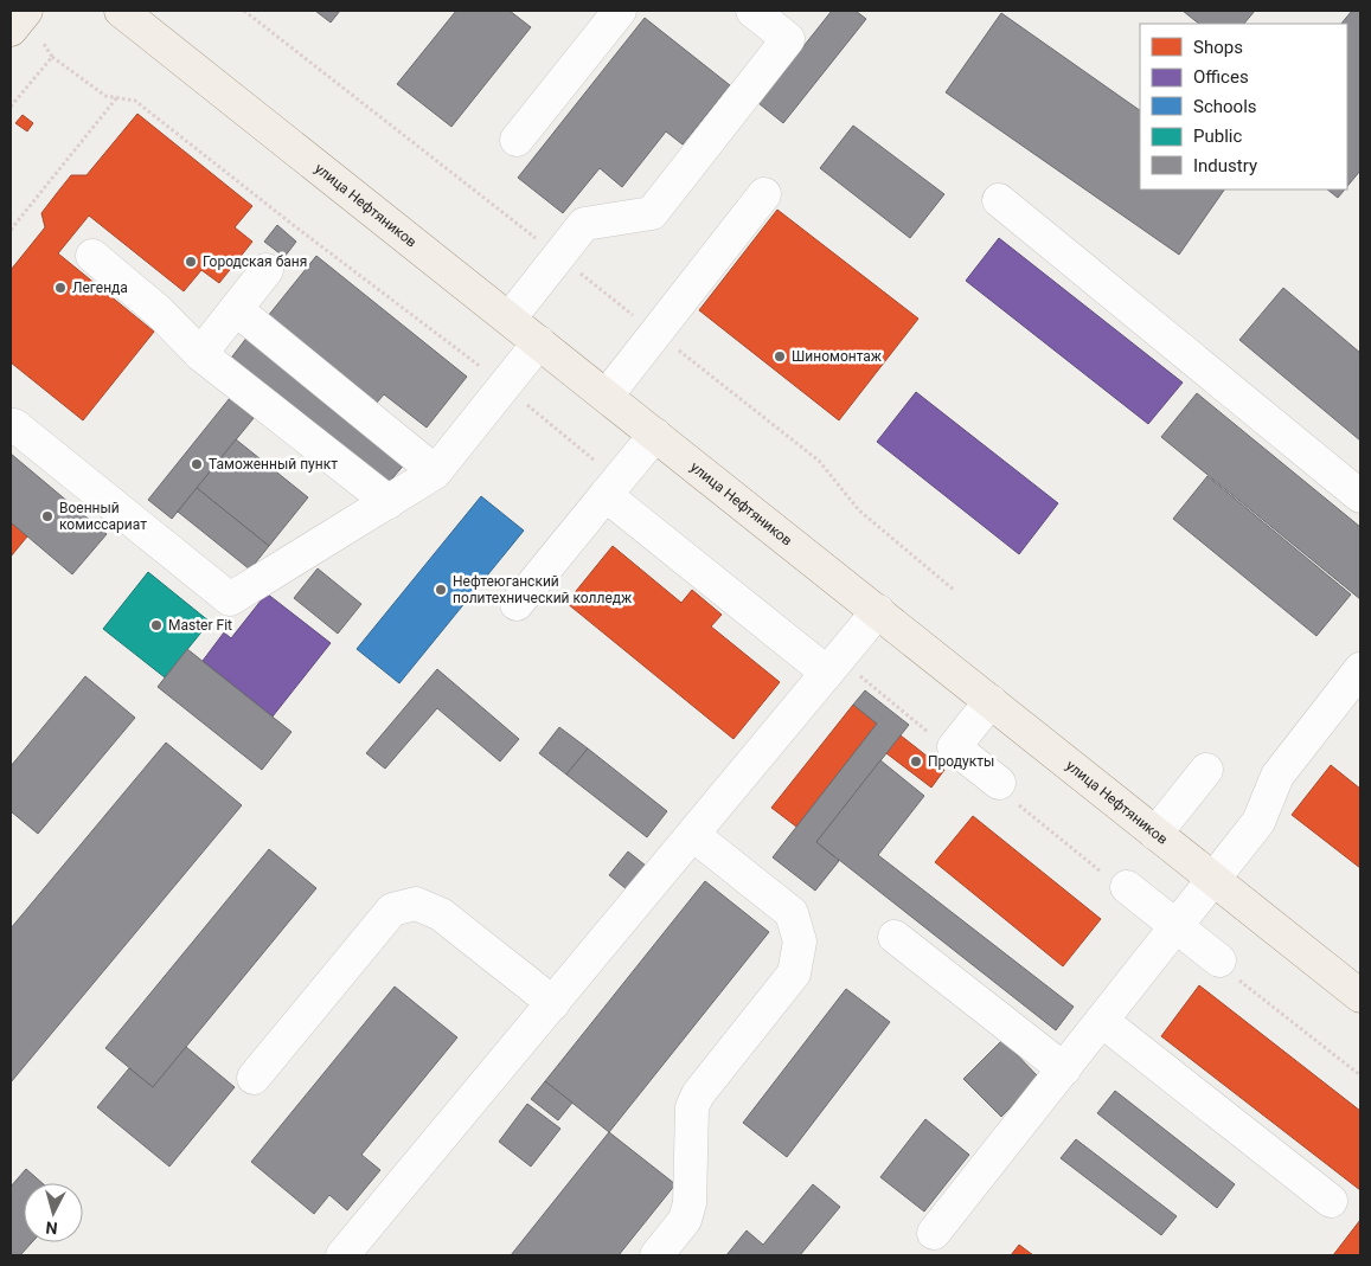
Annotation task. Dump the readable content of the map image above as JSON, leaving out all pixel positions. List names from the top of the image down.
{
  "streets": {
    "main road": ["улица Нефтяников"]
  },
  "places": [
    "Городская баня",
    "Легенда",
    "Шиномонтаж",
    "Таможенный пункт",
    "Военный комиссариат",
    "Нефтеюганский политехнический колледж",
    "Master Fit",
    "Продукты"
  ],
  "legend": [
    "Shops",
    "Offices",
    "Schools",
    "Public",
    "Industry"
  ],
  "north": "bottom"
}
